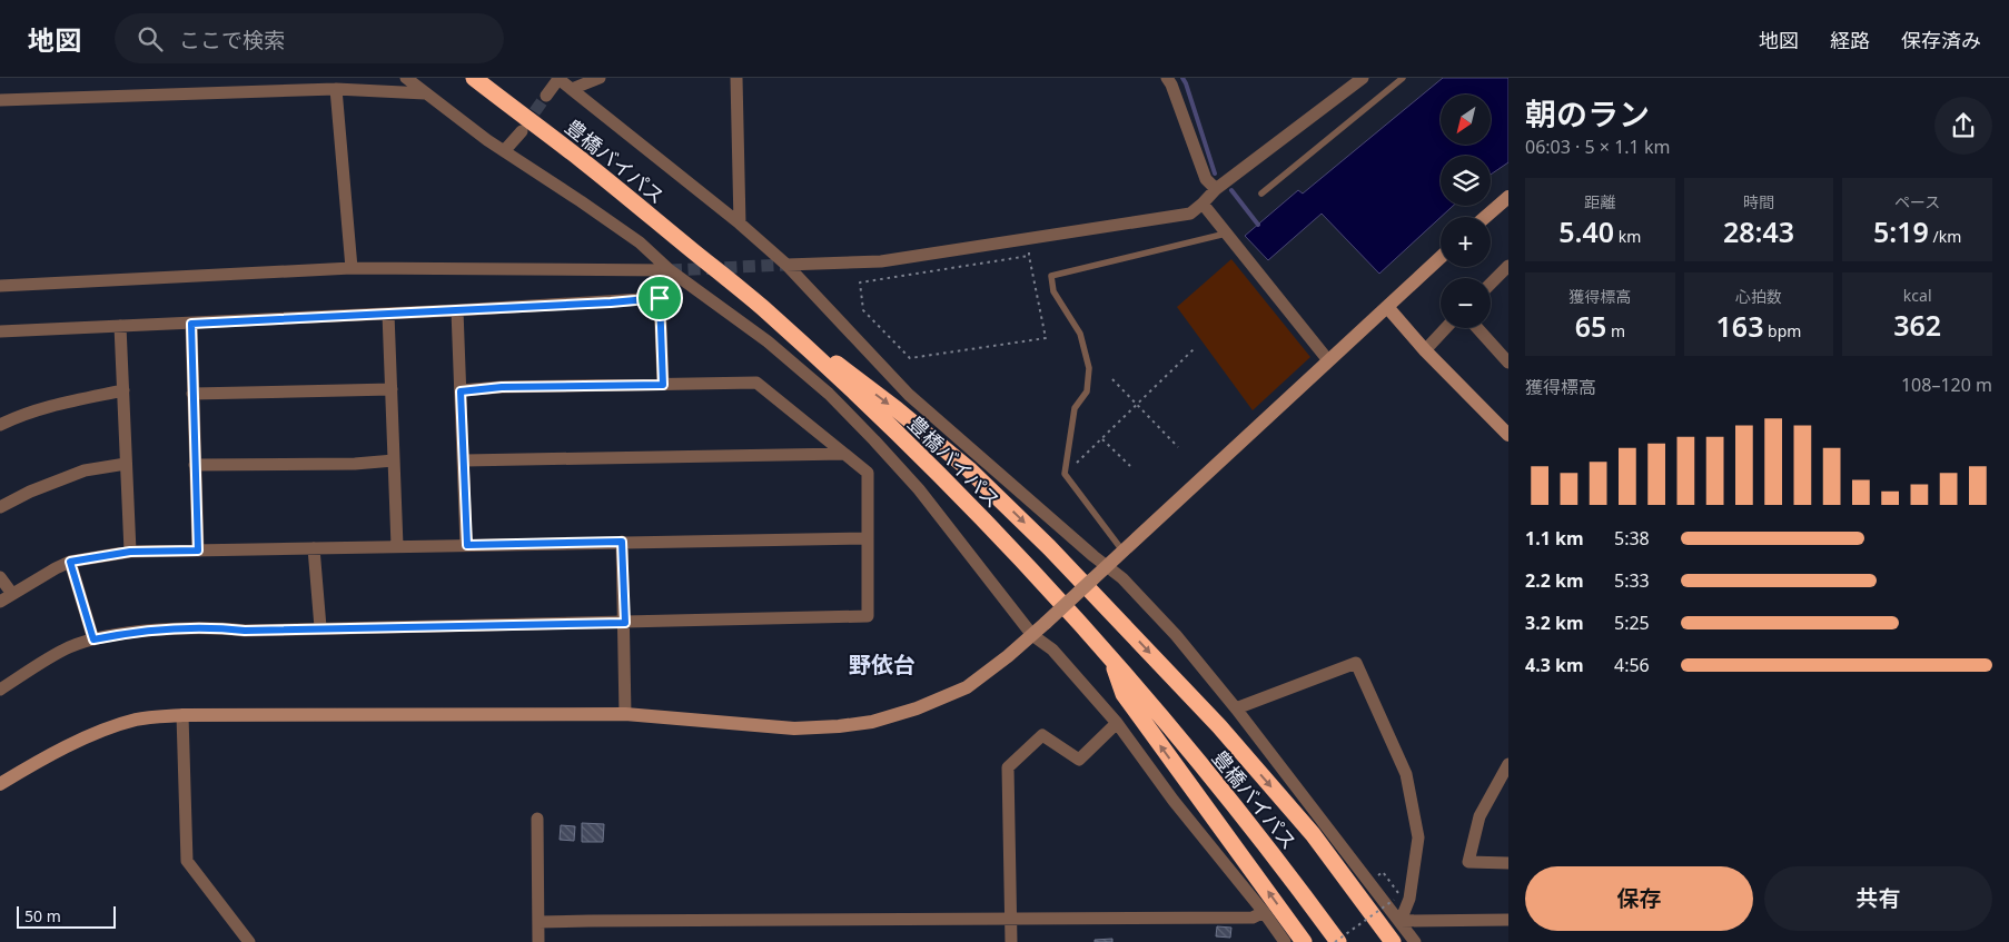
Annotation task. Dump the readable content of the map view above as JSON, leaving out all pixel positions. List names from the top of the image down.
{
  "streets": {
    "highway": ["豊橋バイパス"]
  },
  "districts": ["野依台"],
  "scale_bar": "50 m",
  "north": "bottom left",
  "page": {
    "header": "地図",
    "search": "ここで検索",
    "nav": ["地図", "経路", "保存済み"],
    "heading": ["朝のラン", "06:03 · 5 × 1.1 km"],
    "map_buttons": ["+", "−"],
    "stats": [
      ["距離", "5.40 km"],
      ["時間", "28:43"],
      ["ペース", "5:19 /km"],
      ["獲得標高", "65 m"],
      ["心拍数", "163 bpm"],
      ["kcal", "362"]
    ],
    "chart": ["獲得標高", "108–120 m"],
    "list": [
      {
        "name": "1.1 km",
        "note": "5:38"
      },
      {
        "name": "2.2 km",
        "note": "5:33"
      },
      {
        "name": "3.2 km",
        "note": "5:25"
      },
      {
        "name": "4.3 km",
        "note": "4:56"
      }
    ],
    "buttons": ["保存", "共有"],
    "scale": "50 m"
  }
}
